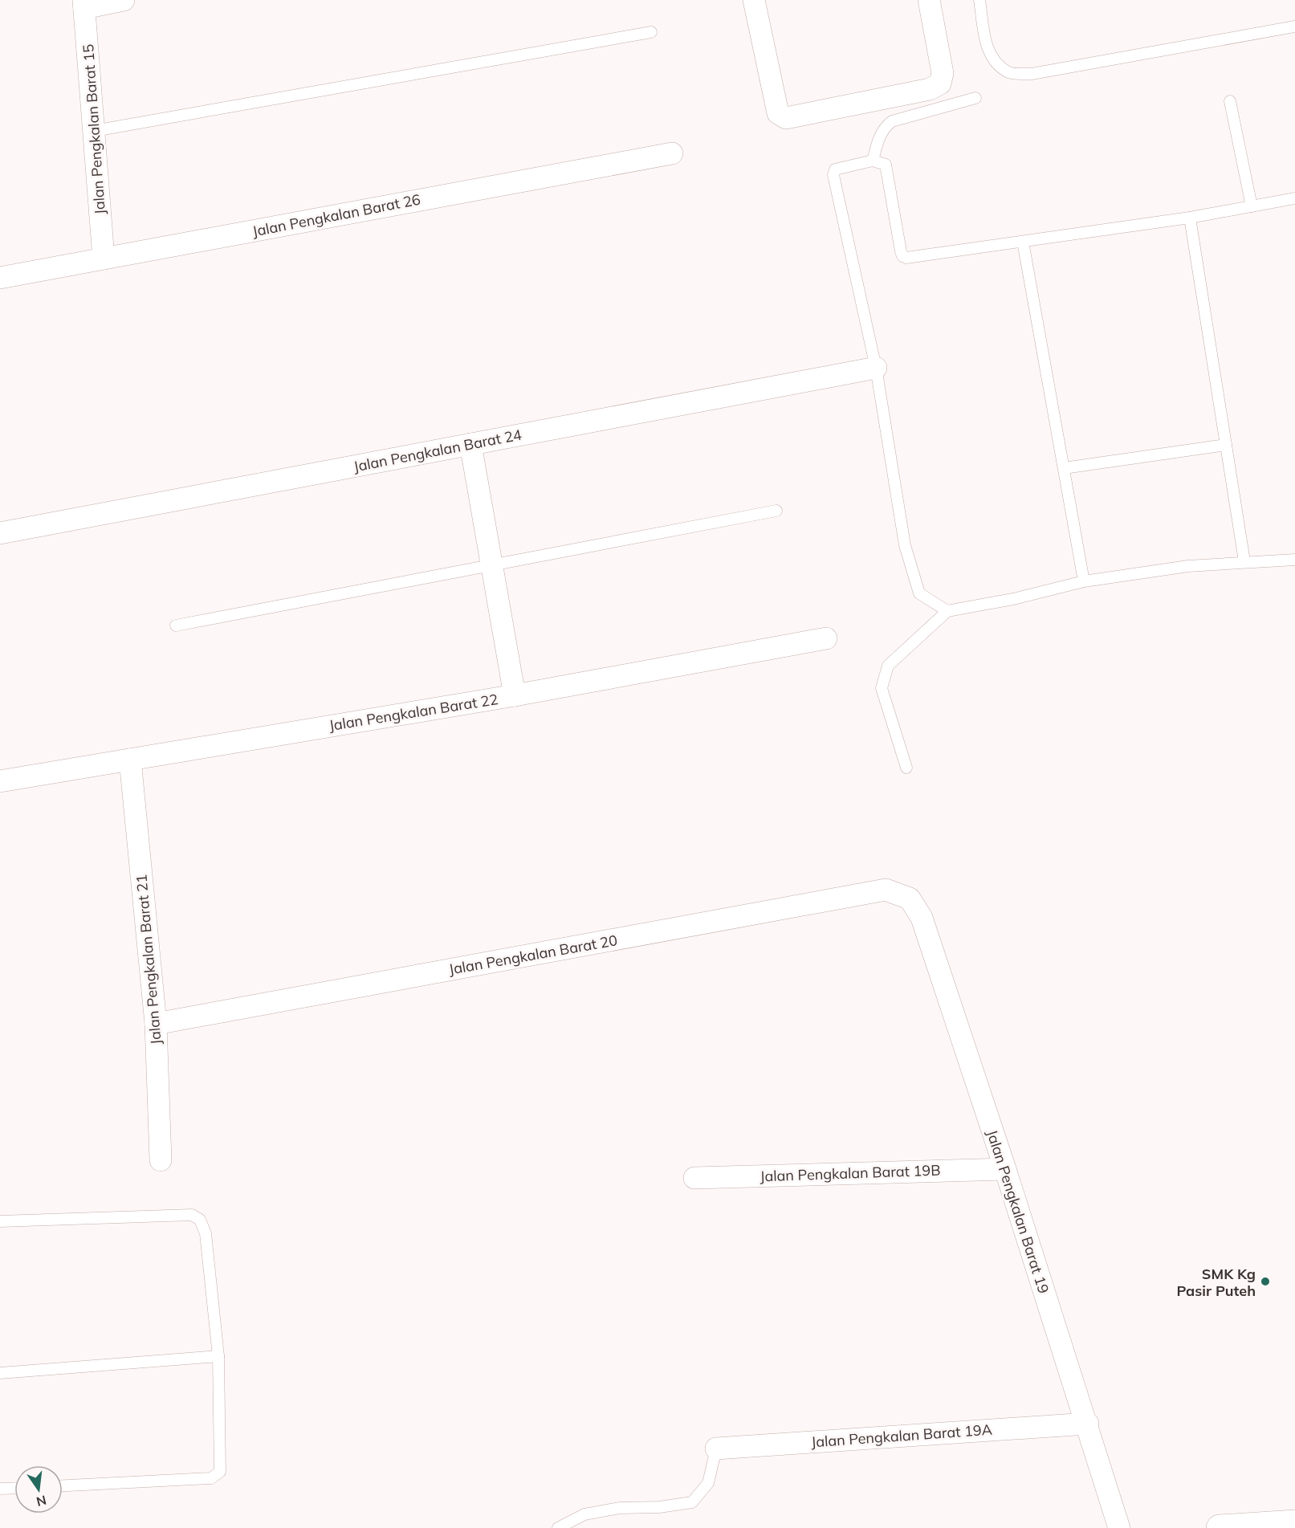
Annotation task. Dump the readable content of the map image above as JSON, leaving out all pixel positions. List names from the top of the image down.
{
  "streets": {
    "street": [
      "Jalan Pengkalan Barat 15",
      "Jalan Pengkalan Barat 26",
      "Jalan Pengkalan Barat 24",
      "Jalan Pengkalan Barat 22",
      "Jalan Pengkalan Barat 20",
      "Jalan Pengkalan Barat 21",
      "Jalan Pengkalan Barat 19B",
      "Jalan Pengkalan Barat 19",
      "Jalan Pengkalan Barat 19A"
    ]
  },
  "crossings": [
    ["Jalan Pengkalan Barat 15", "Jalan Pengkalan Barat 26"],
    ["Jalan Pengkalan Barat 22", "Jalan Pengkalan Barat 21"],
    ["Jalan Pengkalan Barat 20", "Jalan Pengkalan Barat 21"],
    ["Jalan Pengkalan Barat 20", "Jalan Pengkalan Barat 19"],
    ["Jalan Pengkalan Barat 19B", "Jalan Pengkalan Barat 19"],
    ["Jalan Pengkalan Barat 19", "Jalan Pengkalan Barat 19A"]
  ],
  "places": ["SMK Kg Pasir Puteh"],
  "north": "bottom"
}
